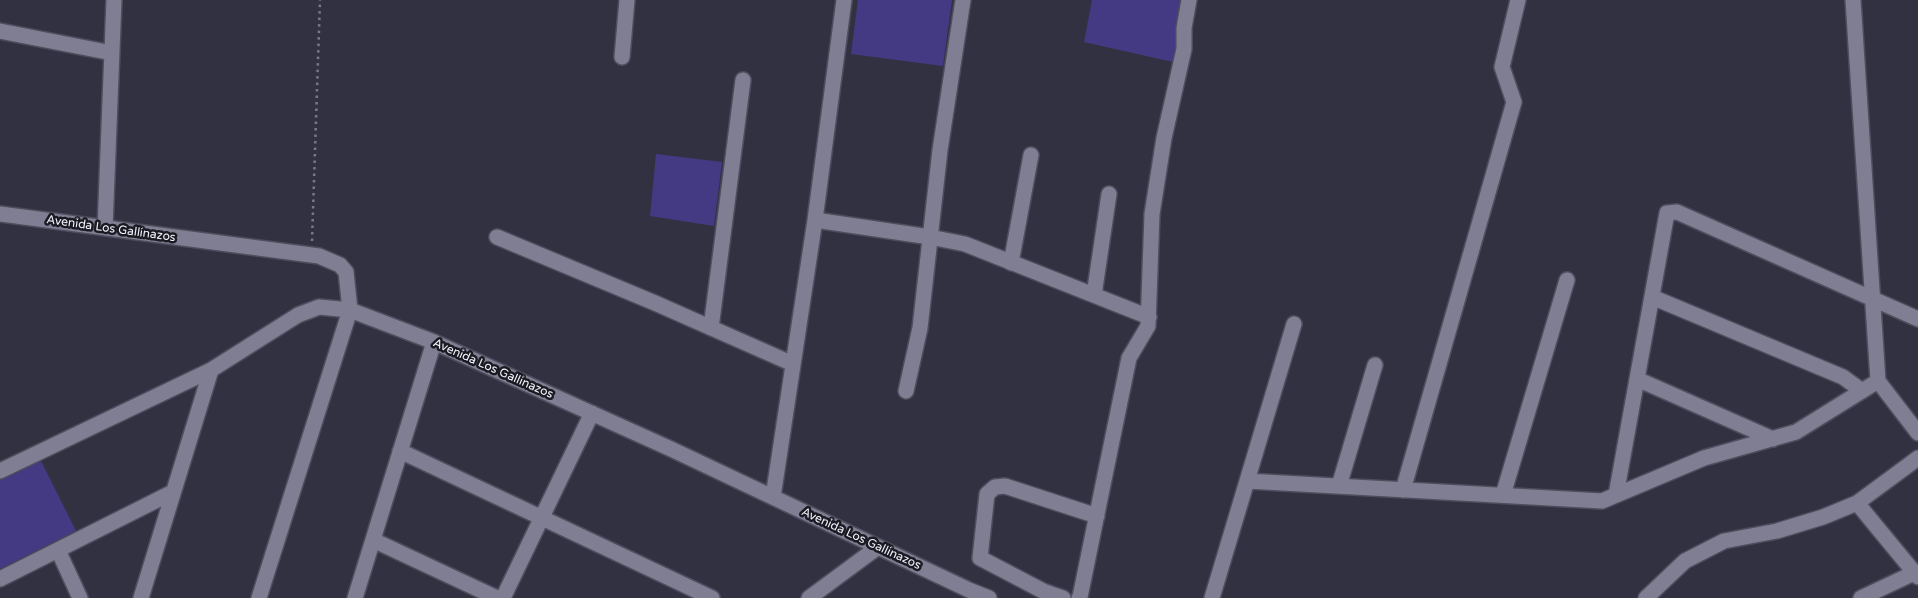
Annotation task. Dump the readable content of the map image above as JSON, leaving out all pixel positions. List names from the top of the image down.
{
  "streets": {
    "street": ["Avenida Los Gallinazos"]
  }
}
